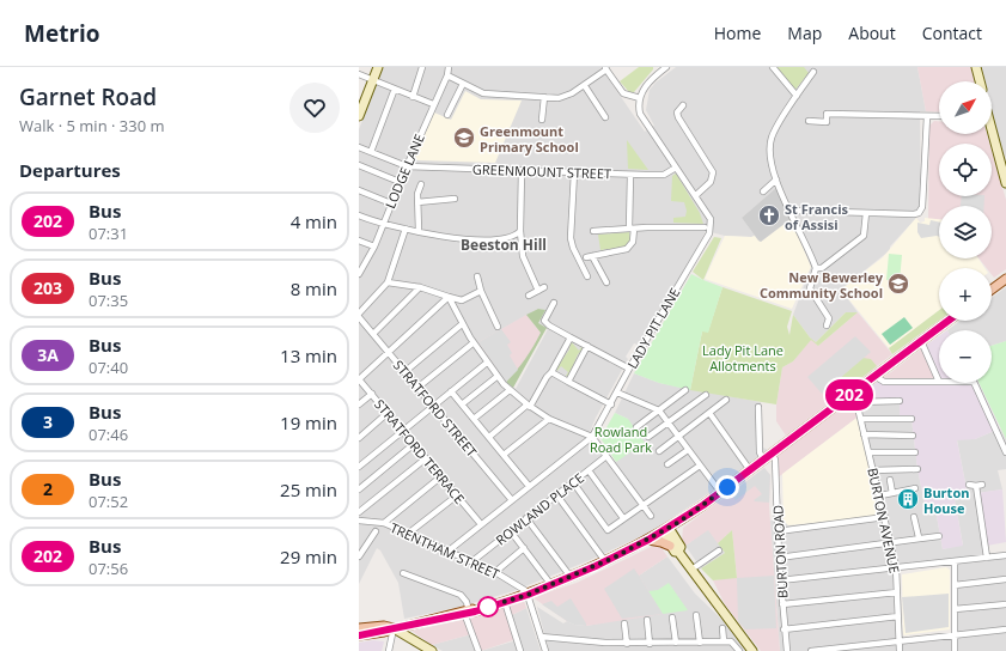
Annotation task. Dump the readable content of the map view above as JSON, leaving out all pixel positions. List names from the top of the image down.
{
  "streets": {
    "street": [
      "LODGE LANE",
      "GREENMOUNT STREET",
      "LADY PIT LANE",
      "STRATFORD STREET",
      "STRATFORD TERRACE",
      "ROWLAND PLACE",
      "BURTON AVENUE",
      "TRENTHAM STREET",
      "BURTON ROAD"
    ]
  },
  "crossings": [
    ["LODGE LANE", "GREENMOUNT STREET"],
    ["GREENMOUNT STREET", "LADY PIT LANE"],
    ["LADY PIT LANE", "STRATFORD STREET"],
    ["LADY PIT LANE", "STRATFORD TERRACE"],
    ["LADY PIT LANE", "TRENTHAM STREET"],
    ["ROWLAND PLACE", "TRENTHAM STREET"]
  ],
  "districts": ["Beeston Hill"],
  "parks": ["Lady Pit Lane Allotments", "Rowland Road Park"],
  "places": {
    "school or university": ["Greenmount Primary School", "New Bewerley Community School"],
    "church": ["St Francis of Assisi"],
    "building": ["Burton House"]
  },
  "lines": ["bus line 202"],
  "north": "top right",
  "page": {
    "header": "Metrio",
    "nav": [
      "Home",
      "Map",
      "About",
      "Contact"
    ],
    "heading": [
      ["Garnet Road", "Walk · 5 min · 330 m"],
      "Departures"
    ],
    "on_map": "202",
    "map_buttons": ["+", "−"],
    "list": [
      {
        "mark": "202",
        "name": "Bus",
        "note": "07:31",
        "value": "4 min"
      },
      {
        "mark": "203",
        "name": "Bus",
        "note": "07:35",
        "value": "8 min"
      },
      {
        "mark": "3A",
        "name": "Bus",
        "note": "07:40",
        "value": "13 min"
      },
      {
        "mark": "3",
        "name": "Bus",
        "note": "07:46",
        "value": "19 min"
      },
      {
        "mark": "2",
        "name": "Bus",
        "note": "07:52",
        "value": "25 min"
      },
      {
        "mark": "202",
        "name": "Bus",
        "note": "07:56",
        "value": "29 min"
      }
    ]
  }
}
